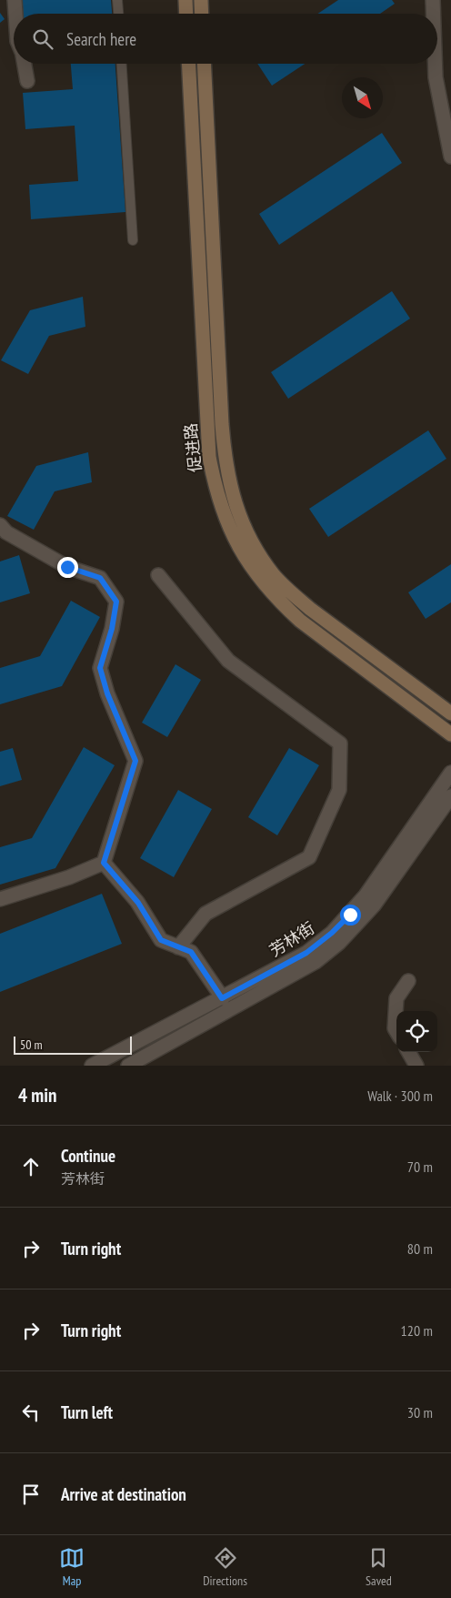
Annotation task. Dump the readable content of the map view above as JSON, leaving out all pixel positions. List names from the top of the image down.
{
  "streets": {
    "main road": ["促进路"],
    "street": ["芳林街"]
  },
  "scale_bar": "50 m",
  "north": "bottom right",
  "page": {
    "search": "Search here",
    "scale": "50 m",
    "heading": ["4 min", "Walk · 300 m"],
    "list": [
      ["Continue", "芳林街", "70 m"],
      ["Turn right", "80 m"],
      ["Turn right", "120 m"],
      ["Turn left", "30 m"],
      "Arrive at destination"
    ],
    "nav": ["Map", "Directions", "Saved"]
  }
}
